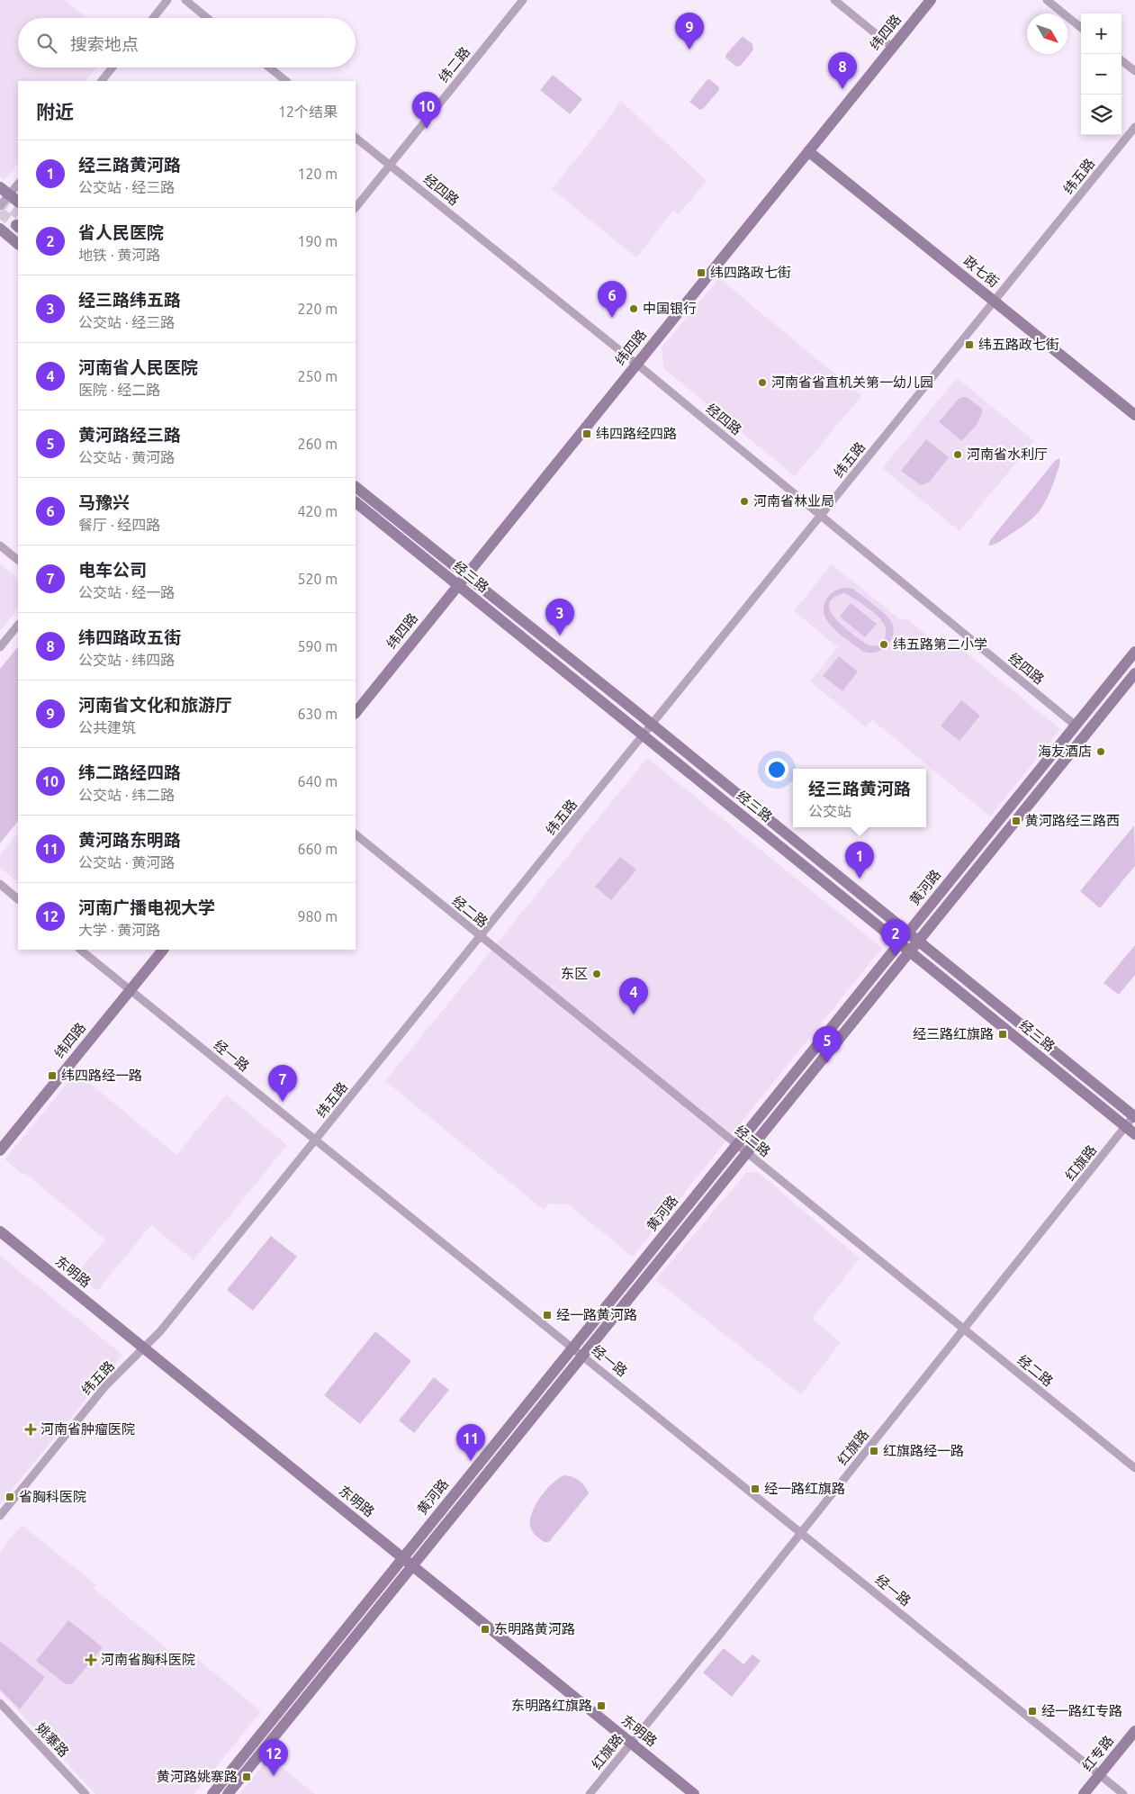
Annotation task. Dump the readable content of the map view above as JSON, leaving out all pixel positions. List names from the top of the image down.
{
  "streets": {
    "main road": [
      "纬四路",
      "政七街",
      "经三路",
      "黄河路",
      "东明路",
      "红专路"
    ],
    "street": [
      "纬二路",
      "纬五路",
      "经四路",
      "经二路",
      "经一路",
      "红旗路",
      "姚寨路"
    ]
  },
  "crossings": [
    ["纬四路", "经四路"],
    ["纬四路", "政七街"],
    ["纬四路", "经三路"],
    ["纬四路", "经一路"],
    ["纬二路", "经四路"],
    ["纬五路", "经四路"],
    ["纬五路", "政七街"],
    ["纬五路", "经三路"],
    ["纬五路", "经二路"],
    ["纬五路", "经一路"],
    ["纬五路", "东明路"],
    ["经四路", "黄河路"],
    ["经三路", "黄河路"],
    ["经三路", "红旗路"],
    ["黄河路", "经二路"],
    ["黄河路", "经一路"],
    ["黄河路", "东明路"],
    ["经二路", "红旗路"],
    ["经一路", "红旗路"],
    ["经一路", "红专路"],
    ["红旗路", "东明路"]
  ],
  "places": {
    "transit": [
      "纬四路政七街",
      "纬五路政七街",
      "纬四路经四路",
      "黄河路经三路西",
      "经三路红旗路",
      "纬四路经一路",
      "经一路黄河路",
      "红旗路经一路",
      "经一路红旗路",
      "省胸科医院",
      "东明路黄河路",
      "东明路红旗路",
      "经一路红专路",
      "黄河路姚寨路"
    ],
    "other": [
      "中国银行",
      "河南省省直机关第一幼儿园",
      "河南省水利厅",
      "河南省林业局",
      "纬五路第二小学",
      "海友酒店",
      "东区"
    ],
    "health": ["河南省肿瘤医院", "河南省胸科医院"]
  },
  "north": "bottom right",
  "page": {
    "pins": [
      "9",
      "8",
      "10",
      "6",
      "3",
      "1",
      "2",
      "4",
      "5",
      "7",
      "11",
      "12"
    ],
    "map_buttons": ["+", "−"],
    "search": "搜索地点",
    "heading": ["附近", "12个结果"],
    "list": [
      {
        "mark": "1",
        "name": "经三路黄河路",
        "note": "公交站 · 经三路",
        "value": "120 m"
      },
      {
        "mark": "2",
        "name": "省人民医院",
        "note": "地铁 · 黄河路",
        "value": "190 m"
      },
      {
        "mark": "3",
        "name": "经三路纬五路",
        "note": "公交站 · 经三路",
        "value": "220 m"
      },
      {
        "mark": "4",
        "name": "河南省人民医院",
        "note": "医院 · 经二路",
        "value": "250 m"
      },
      {
        "mark": "5",
        "name": "黄河路经三路",
        "note": "公交站 · 黄河路",
        "value": "260 m"
      },
      {
        "mark": "6",
        "name": "马豫兴",
        "note": "餐厅 · 经四路",
        "value": "420 m"
      },
      {
        "mark": "7",
        "name": "电车公司",
        "note": "公交站 · 经一路",
        "value": "520 m"
      },
      {
        "mark": "8",
        "name": "纬四路政五街",
        "note": "公交站 · 纬四路",
        "value": "590 m"
      },
      {
        "mark": "9",
        "name": "河南省文化和旅游厅",
        "note": "公共建筑",
        "value": "630 m"
      },
      {
        "mark": "10",
        "name": "纬二路经四路",
        "note": "公交站 · 纬二路",
        "value": "640 m"
      },
      {
        "mark": "11",
        "name": "黄河路东明路",
        "note": "公交站 · 黄河路",
        "value": "660 m"
      },
      {
        "mark": "12",
        "name": "河南广播电视大学",
        "note": "大学 · 黄河路",
        "value": "980 m"
      }
    ],
    "popup": ["经三路黄河路", "公交站"]
  }
}
